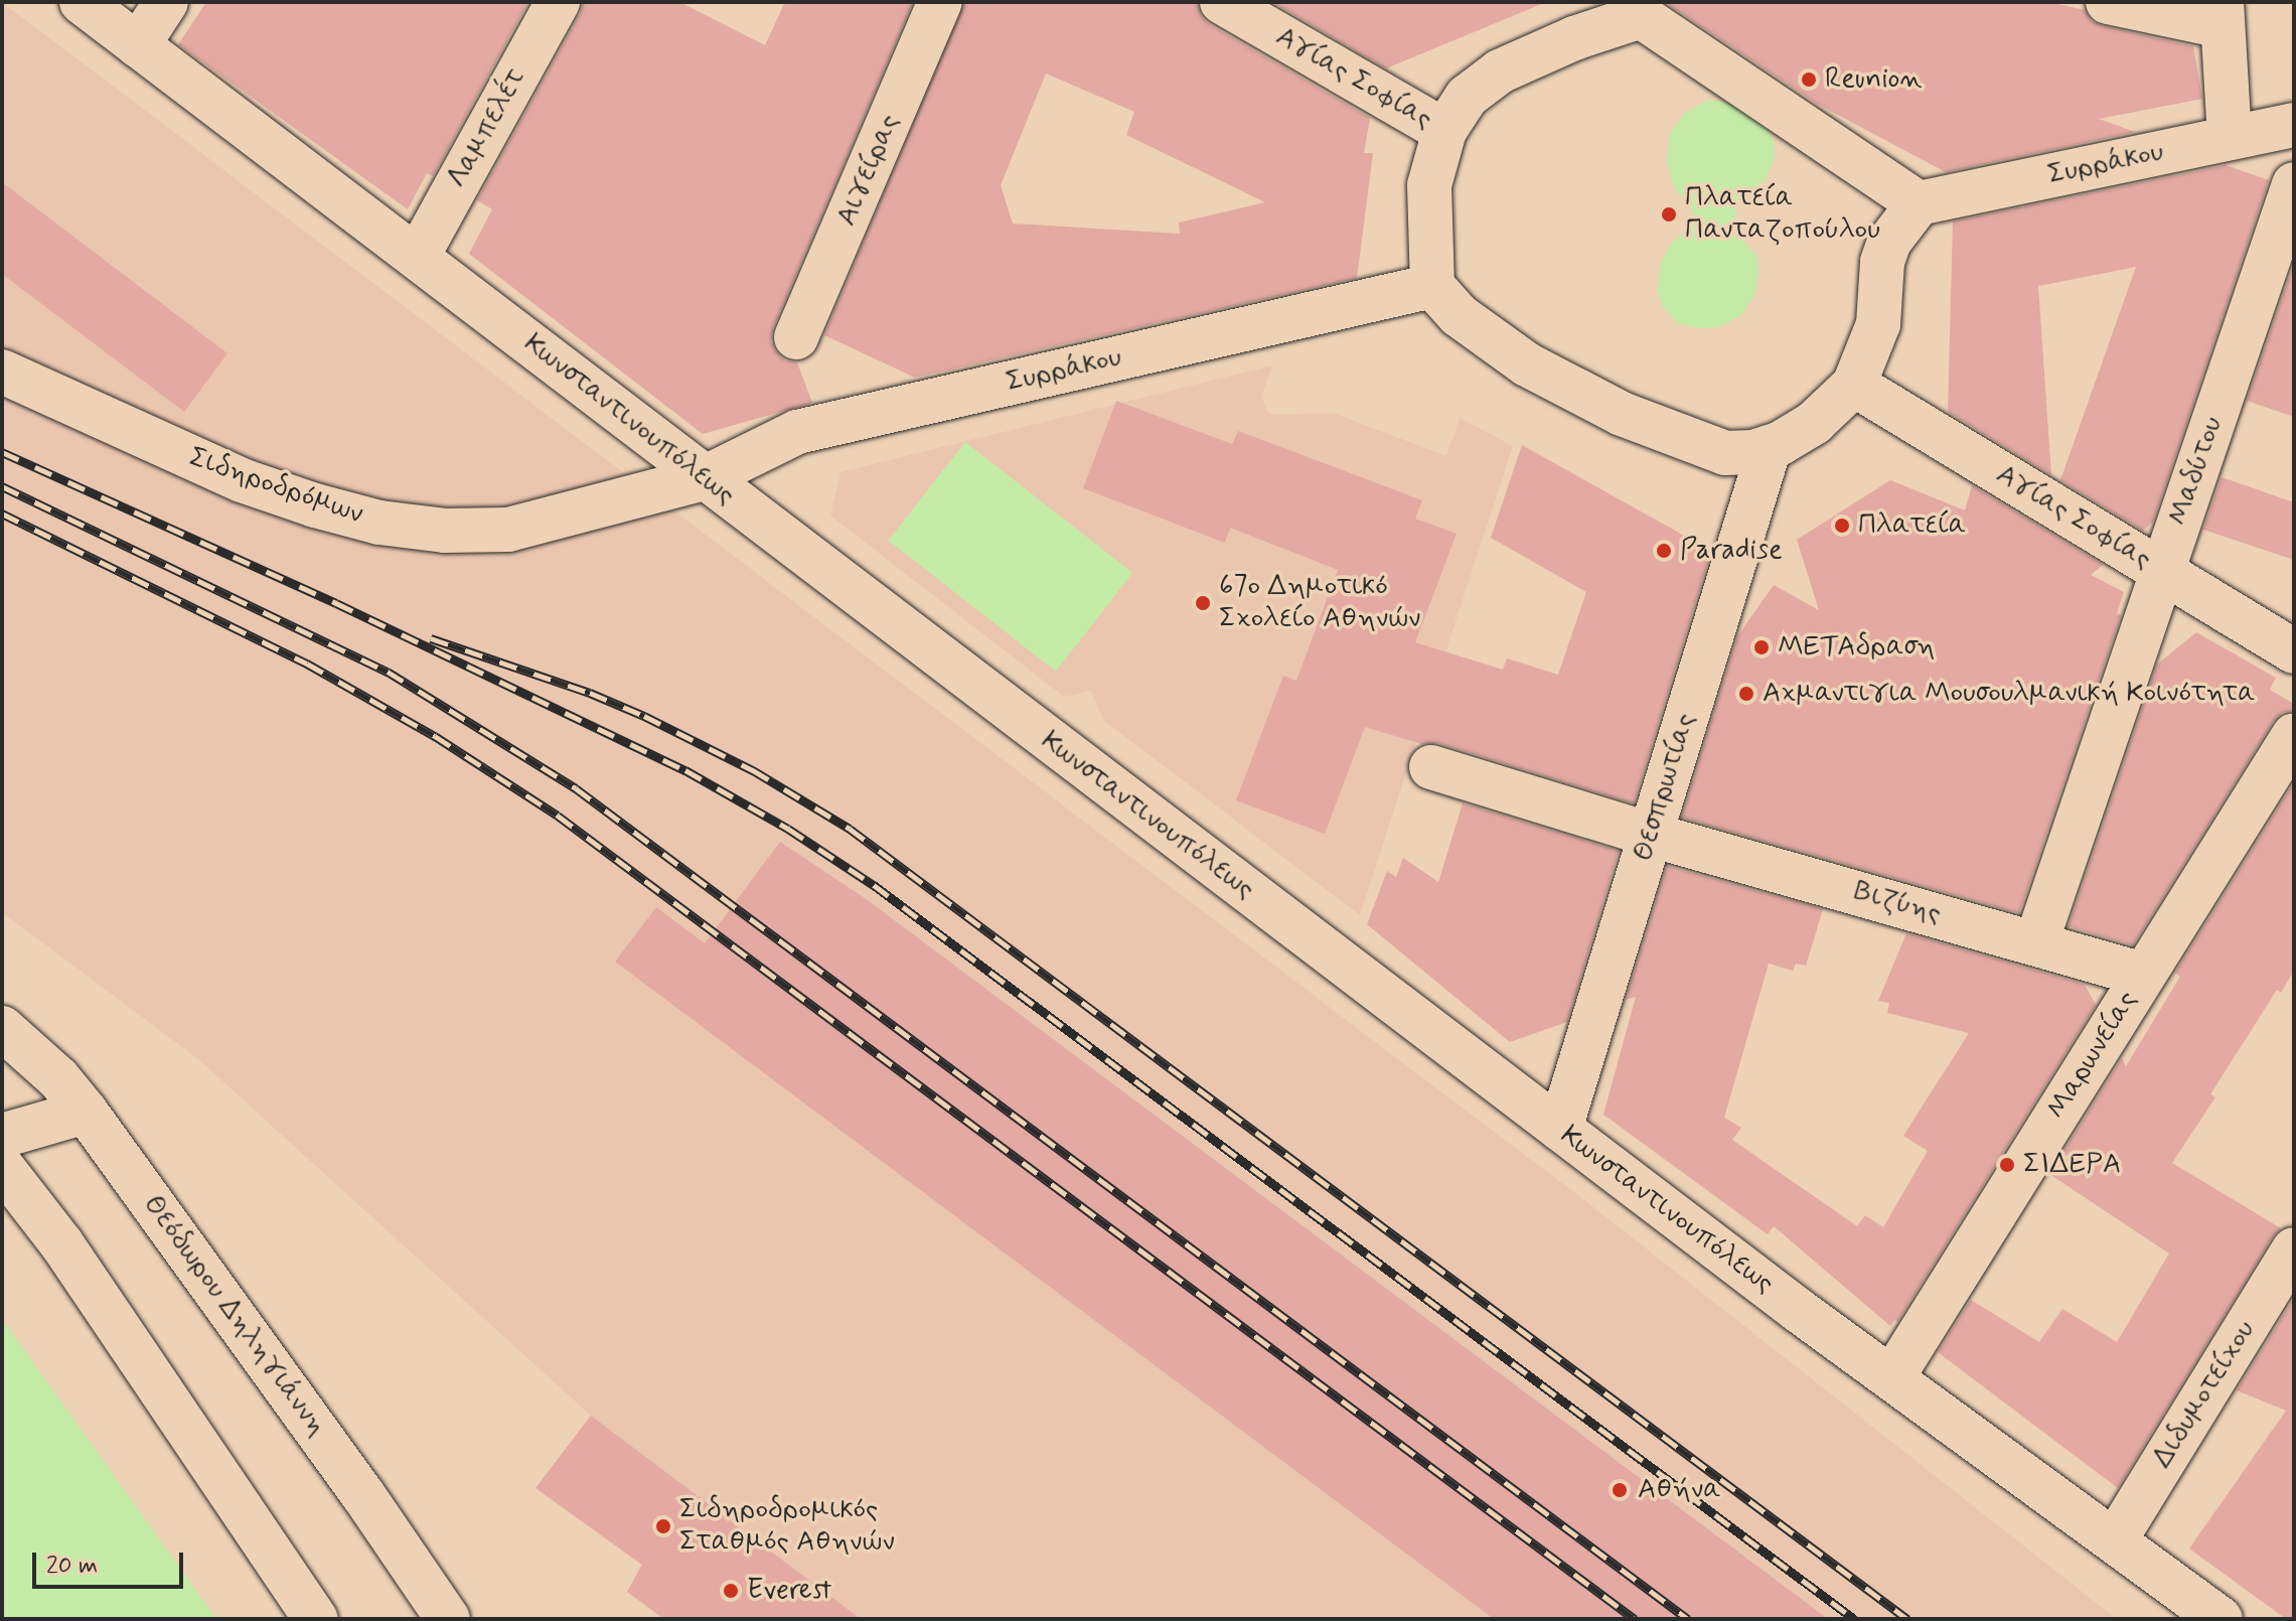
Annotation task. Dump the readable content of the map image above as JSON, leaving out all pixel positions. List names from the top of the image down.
{
  "streets": {
    "street": [
      "Αγίας Σοφίας",
      "Λαμπελέτ",
      "Συρράκου",
      "Αιγείρας",
      "Κωνσταντινουπόλεως",
      "Μαδύτου",
      "Σιδηροδρόμων",
      "Θεσπρωτίας",
      "Βιζύης",
      "Μαρωνείας",
      "Θεόδωρου Δηληγιάννη",
      "Διδυμοτείχου"
    ]
  },
  "crossings": [
    ["Αγίας Σοφίας", "Μαδύτου"],
    ["Λαμπελέτ", "Κωνσταντινουπόλεως"],
    ["Συρράκου", "Κωνσταντινουπόλεως"],
    ["Συρράκου", "Σιδηροδρόμων"],
    ["Κωνσταντινουπόλεως", "Σιδηροδρόμων"],
    ["Κωνσταντινουπόλεως", "Θεσπρωτίας"],
    ["Κωνσταντινουπόλεως", "Μαρωνείας"],
    ["Κωνσταντινουπόλεως", "Διδυμοτείχου"],
    ["Μαδύτου", "Βιζύης"],
    ["Θεσπρωτίας", "Βιζύης"],
    ["Βιζύης", "Μαρωνείας"]
  ],
  "places": [
    "Reunion",
    "Πλατεία Πανταζοπούλου",
    "Πλατεία",
    "Paradise",
    "67ο Δημοτικό Σχολείο Αθηνών",
    "ΜΕΤΑδραση",
    "Αχμαντιγια Μουσουλμανική Κοινότητα",
    "ΣΙΔΕΡΑ",
    "Αθήνα",
    "Σιδηροδρομικός Σταθμός Αθηνών",
    "Everest"
  ],
  "scale_bar": "20 m"
}
